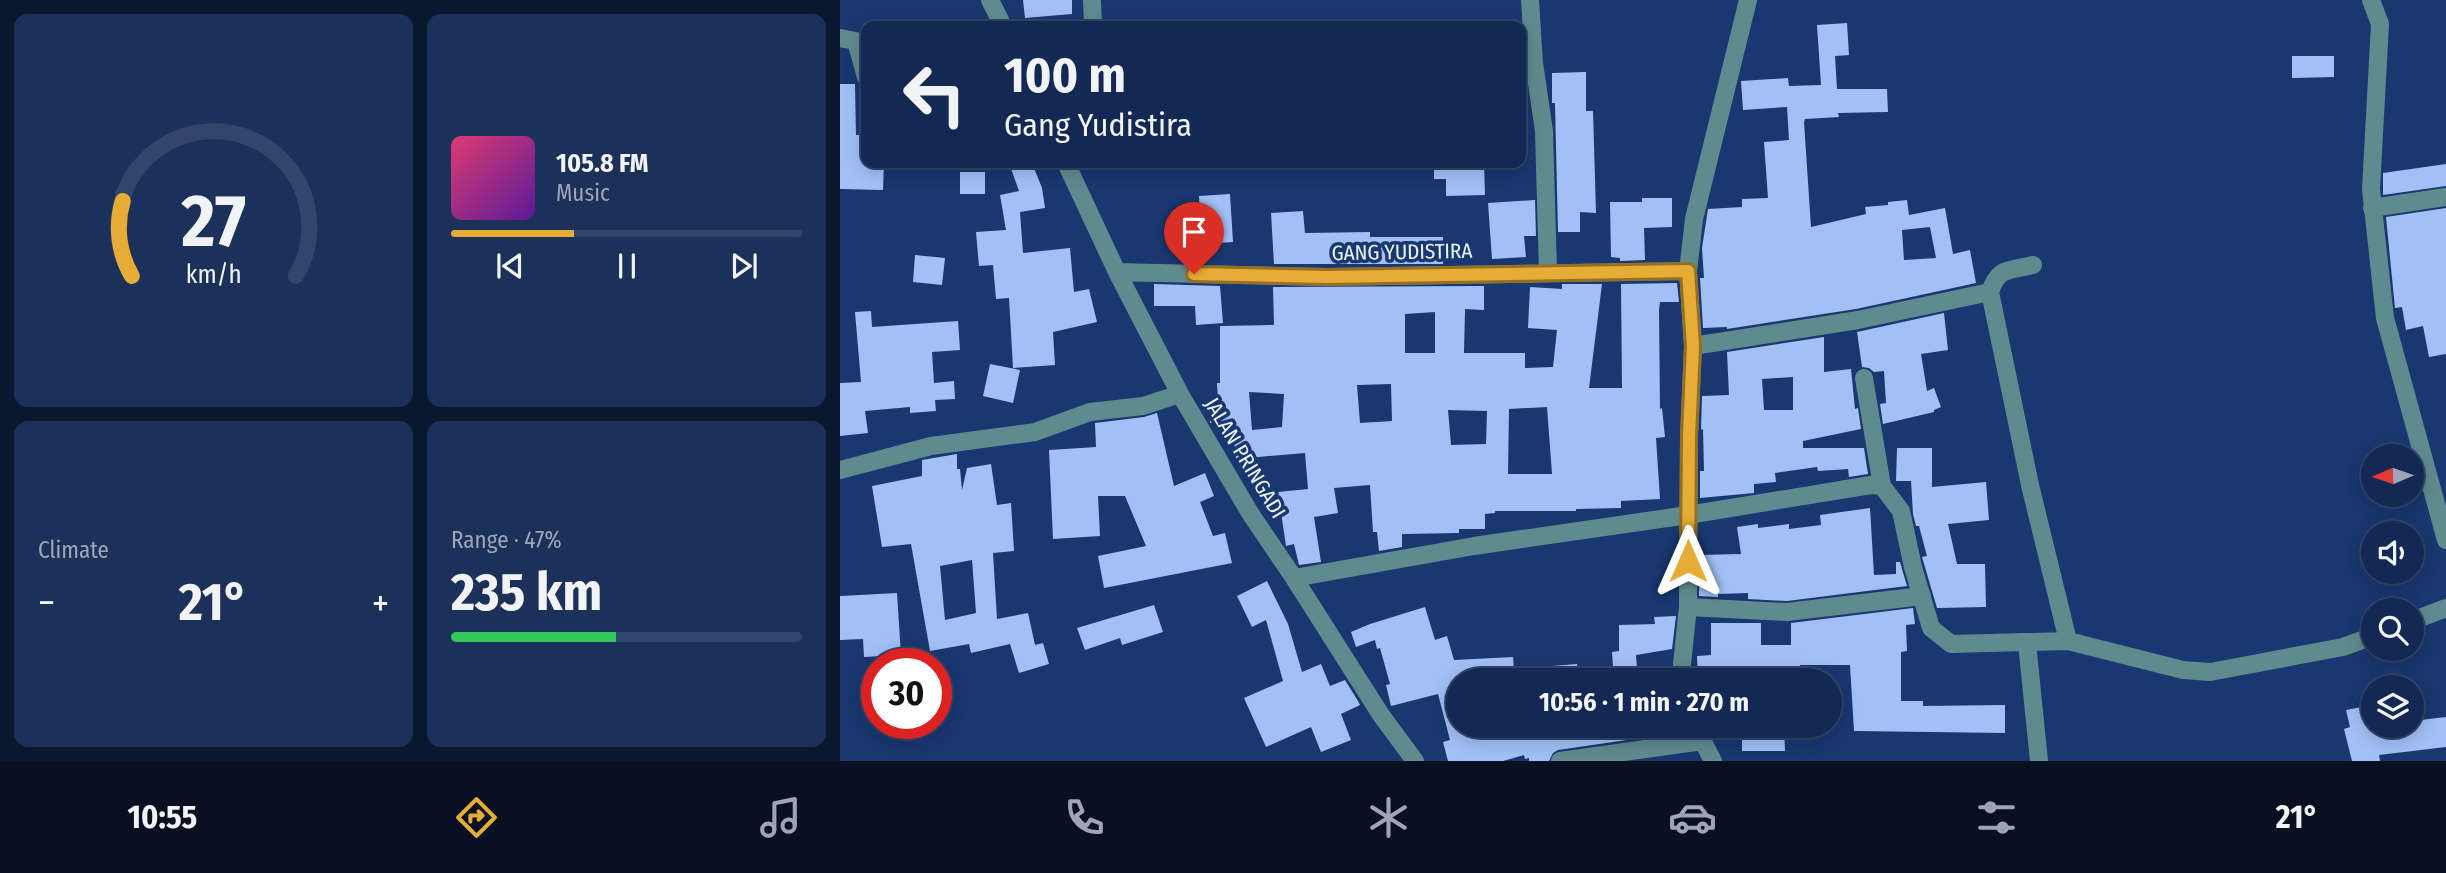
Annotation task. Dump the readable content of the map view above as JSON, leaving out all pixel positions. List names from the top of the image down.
{
  "streets": {
    "street": ["GANG YUDISTIRA", "JALAN PRINGADI"]
  },
  "crossings": [
    ["GANG YUDISTIRA", "JALAN PRINGADI"]
  ],
  "north": "left",
  "page": {
    "turn": ["100 m", "Gang Yudistira"],
    "song": ["105.8 FM", "Music"],
    "tile": [
      "Climate",
      ["Range · 47%", "235 km"]
    ],
    "heat": ["−", "21°", "+"],
    "limit": "30",
    "trip": "10:56 · 1 min · 270 m",
    "tabs": ["10:55", "21°"],
    "gauge": ["27", "km/h"]
  }
}
